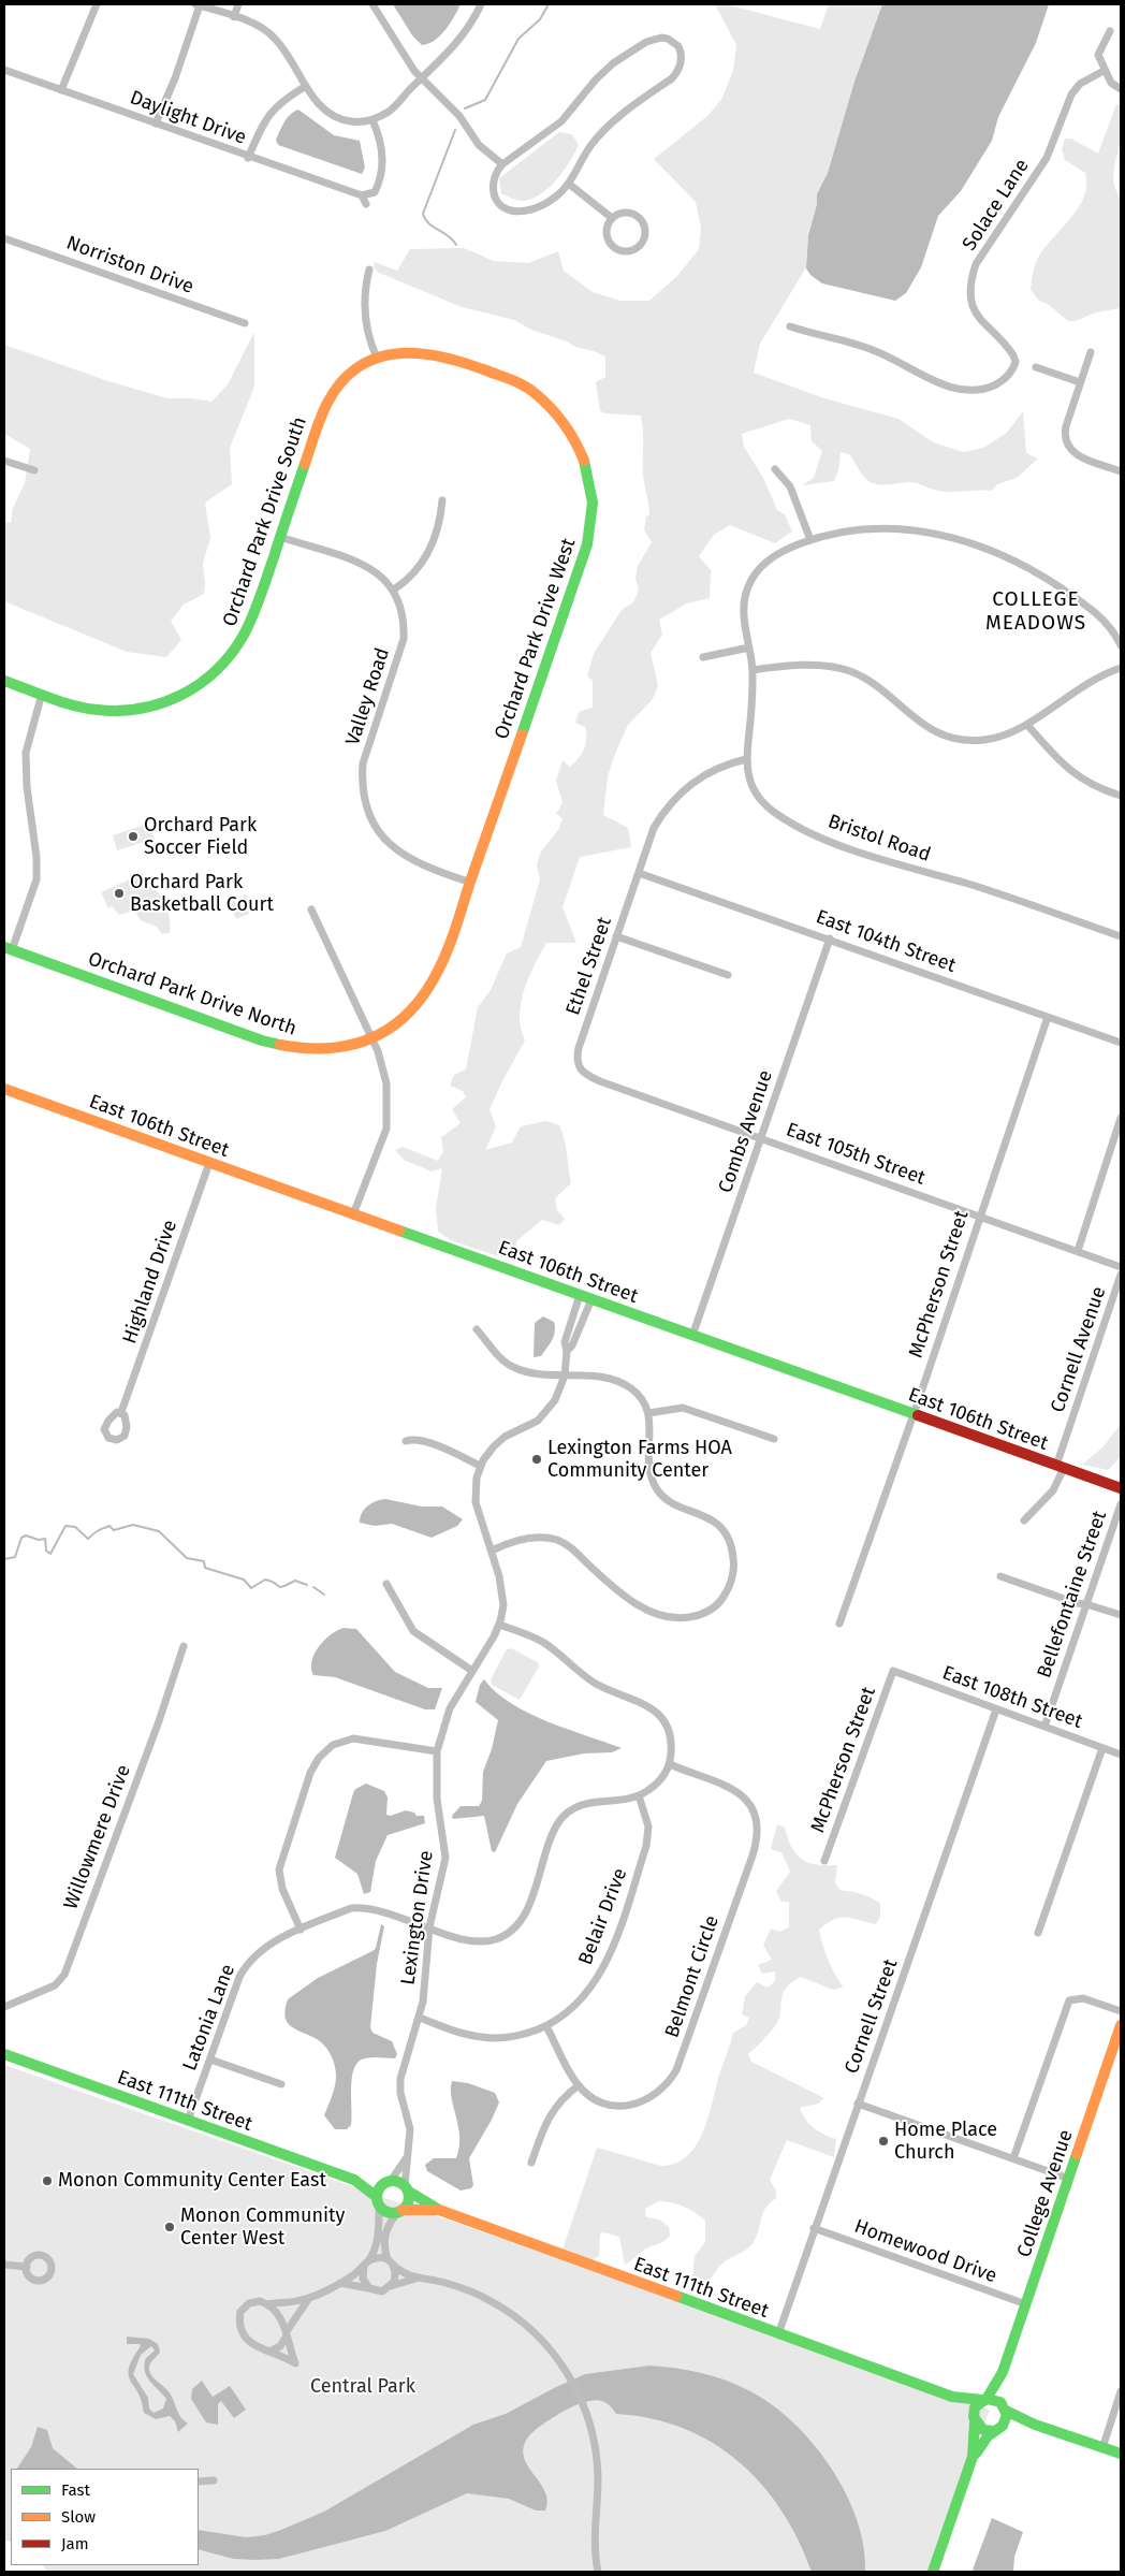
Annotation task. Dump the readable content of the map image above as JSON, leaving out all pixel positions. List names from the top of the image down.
{
  "streets": {
    "street": [
      "Daylight Drive",
      "Solace Lane",
      "Norriston Drive",
      "Orchard Park Drive South",
      "Orchard Park Drive West",
      "Valley Road",
      "Bristol Road",
      "East 104th Street",
      "Ethel Street",
      "Orchard Park Drive North",
      "East 106th Street",
      "Combs Avenue",
      "East 105th Street",
      "Highland Drive",
      "McPherson Street",
      "Cornell Avenue",
      "Bellefontaine Street",
      "East 108th Street",
      "Willowmere Drive",
      "Belair Drive",
      "Lexington Drive",
      "Belmont Circle",
      "Cornell Street",
      "Latonia Lane",
      "East 111th Street",
      "College Avenue",
      "Homewood Drive"
    ]
  },
  "crossings": [
    ["Orchard Park Drive South", "Orchard Park Drive West"],
    ["Orchard Park Drive West", "Valley Road"],
    ["Orchard Park Drive West", "Orchard Park Drive North"],
    ["Bristol Road", "Ethel Street"],
    ["East 104th Street", "Ethel Street"],
    ["East 104th Street", "Combs Avenue"],
    ["East 104th Street", "McPherson Street"],
    ["Ethel Street", "East 105th Street"],
    ["East 106th Street", "Combs Avenue"],
    ["East 106th Street", "Highland Drive"],
    ["East 106th Street", "McPherson Street"],
    ["East 106th Street", "Cornell Avenue"],
    ["East 106th Street", "Lexington Drive"],
    ["Combs Avenue", "East 105th Street"],
    ["East 105th Street", "McPherson Street"],
    ["McPherson Street", "East 108th Street"],
    ["Bellefontaine Street", "East 108th Street"],
    ["East 108th Street", "Cornell Street"],
    ["Belair Drive", "Lexington Drive"],
    ["Belair Drive", "Belmont Circle"],
    ["Belair Drive", "Latonia Lane"],
    ["Lexington Drive", "Latonia Lane"],
    ["Lexington Drive", "East 111th Street"],
    ["Cornell Street", "East 111th Street"],
    ["Cornell Street", "Homewood Drive"],
    ["Latonia Lane", "East 111th Street"],
    ["East 111th Street", "College Avenue"],
    ["College Avenue", "Homewood Drive"]
  ],
  "districts": ["COLLEGE MEADOWS"],
  "parks": ["Central Park"],
  "places": [
    "Orchard Park Soccer Field",
    "Orchard Park Basketball Court",
    "Lexington Farms HOA Community Center",
    "Home Place Church",
    "Monon Community Center East",
    "Monon Community Center West"
  ],
  "legend": ["Fast", "Slow", "Jam"]
}
